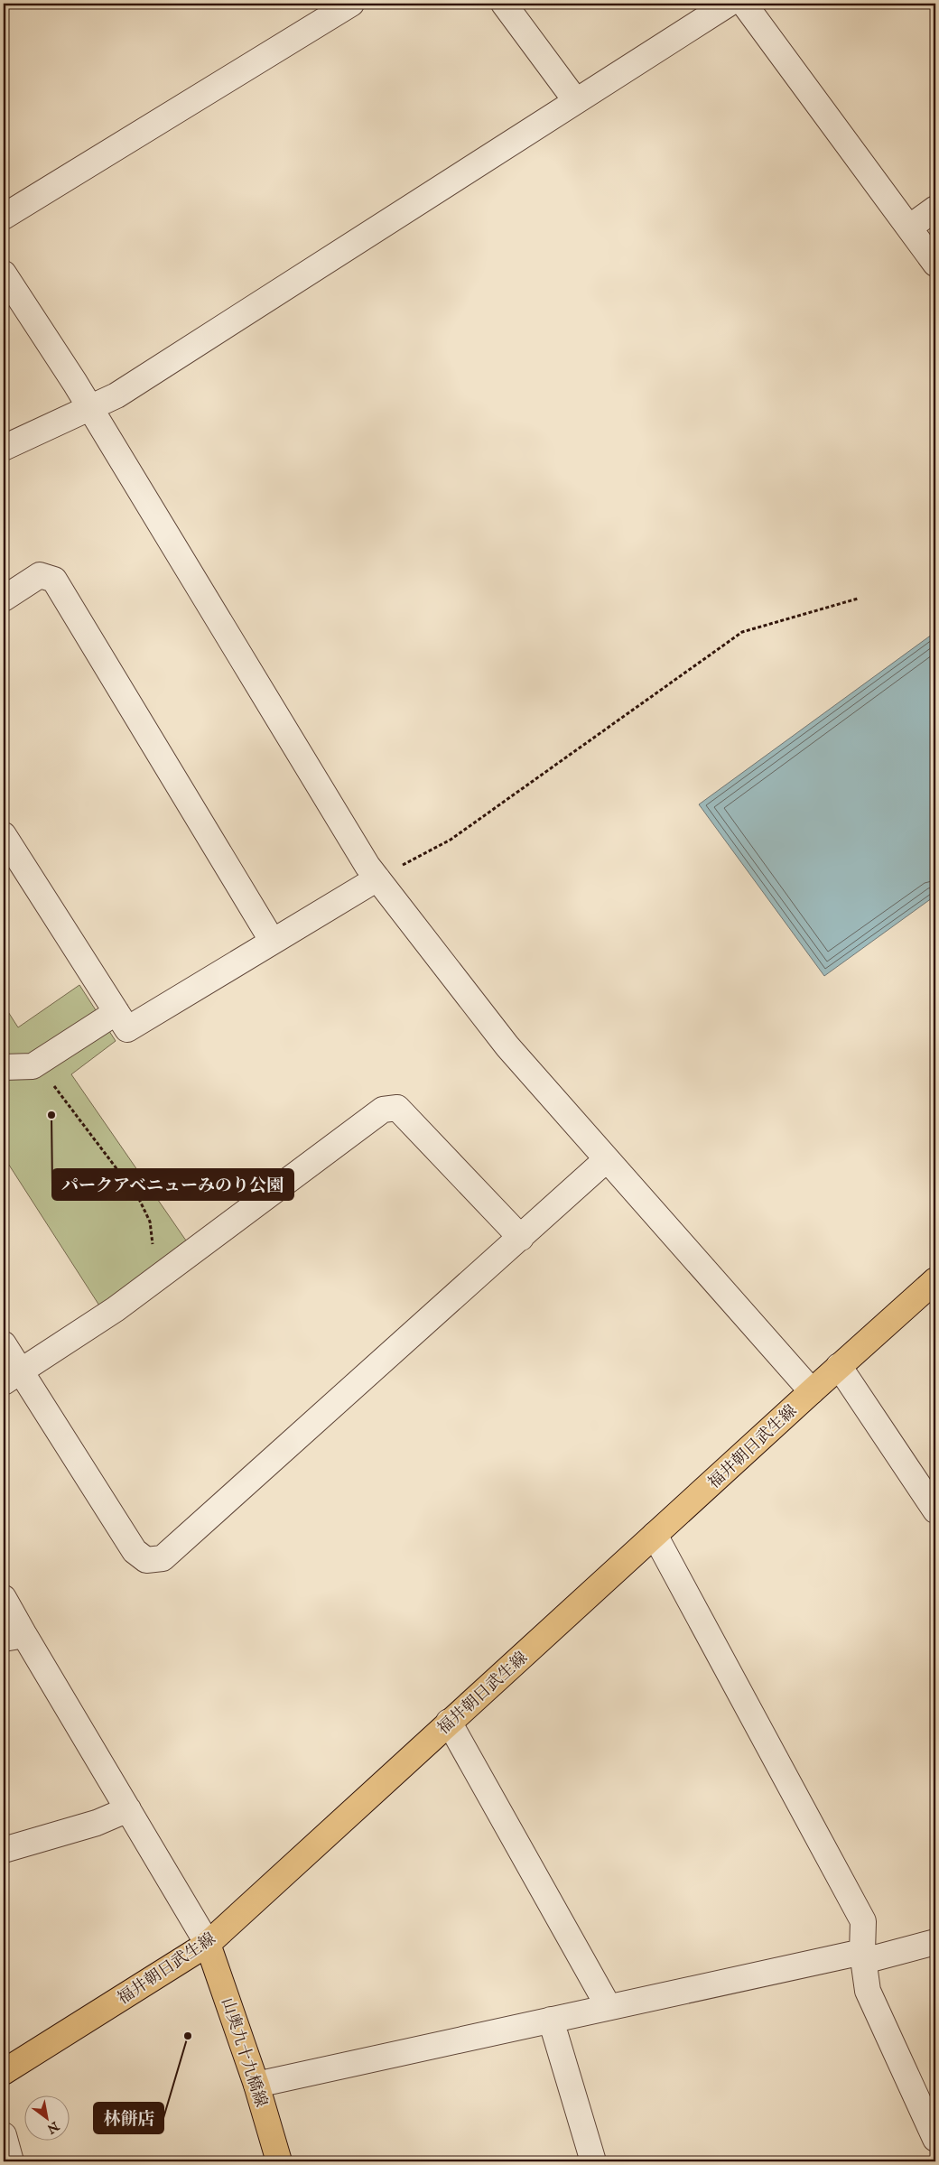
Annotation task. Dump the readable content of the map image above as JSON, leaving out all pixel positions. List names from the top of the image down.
{
  "streets": {
    "main road": ["福井朝日武生線", "山奥九十九橋線"]
  },
  "crossings": [
    ["福井朝日武生線", "山奥九十九橋線"]
  ],
  "places": ["パークアベニューみのり公園", "林餅店"],
  "north": "bottom right"
}
